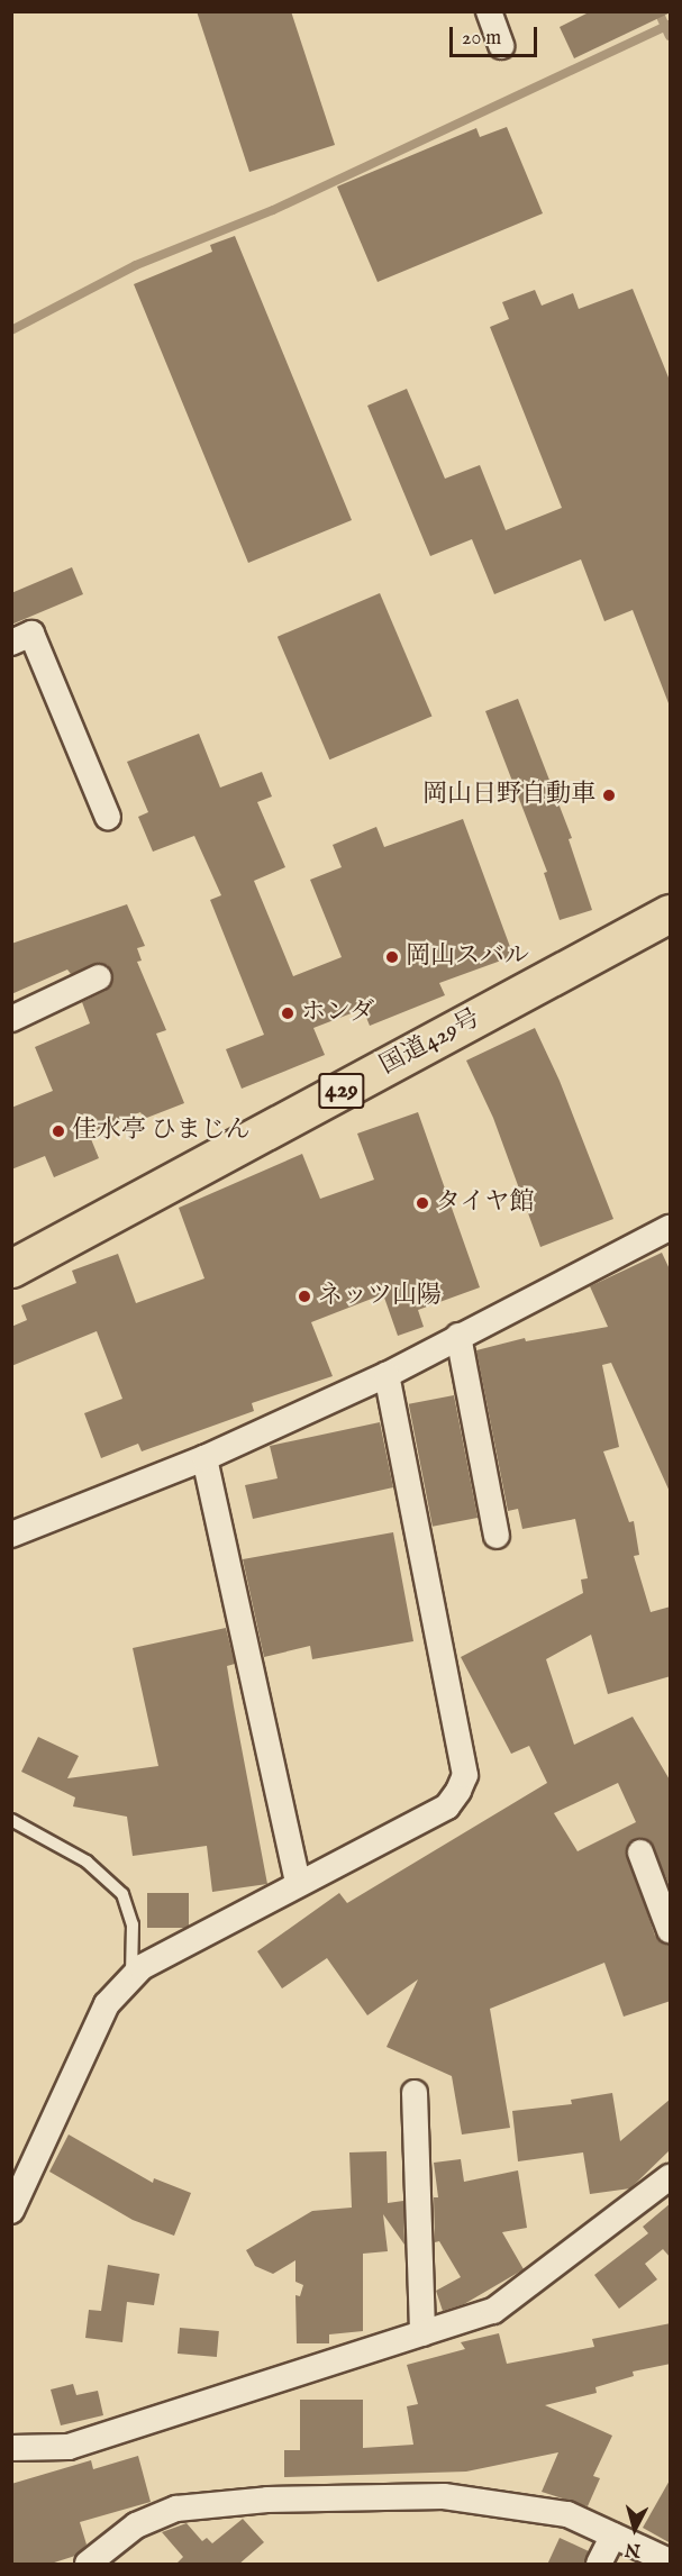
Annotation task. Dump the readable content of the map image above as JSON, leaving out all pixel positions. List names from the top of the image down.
{
  "streets": {
    "highway": ["国道429号", "429"]
  },
  "places": [
    "岡山日野自動車",
    "岡山スバル",
    "ホンダ",
    "佳水亭 ひまじん",
    "タイヤ館",
    "ネッツ山陽"
  ],
  "scale_bar": "20 m",
  "north": "bottom"
}
